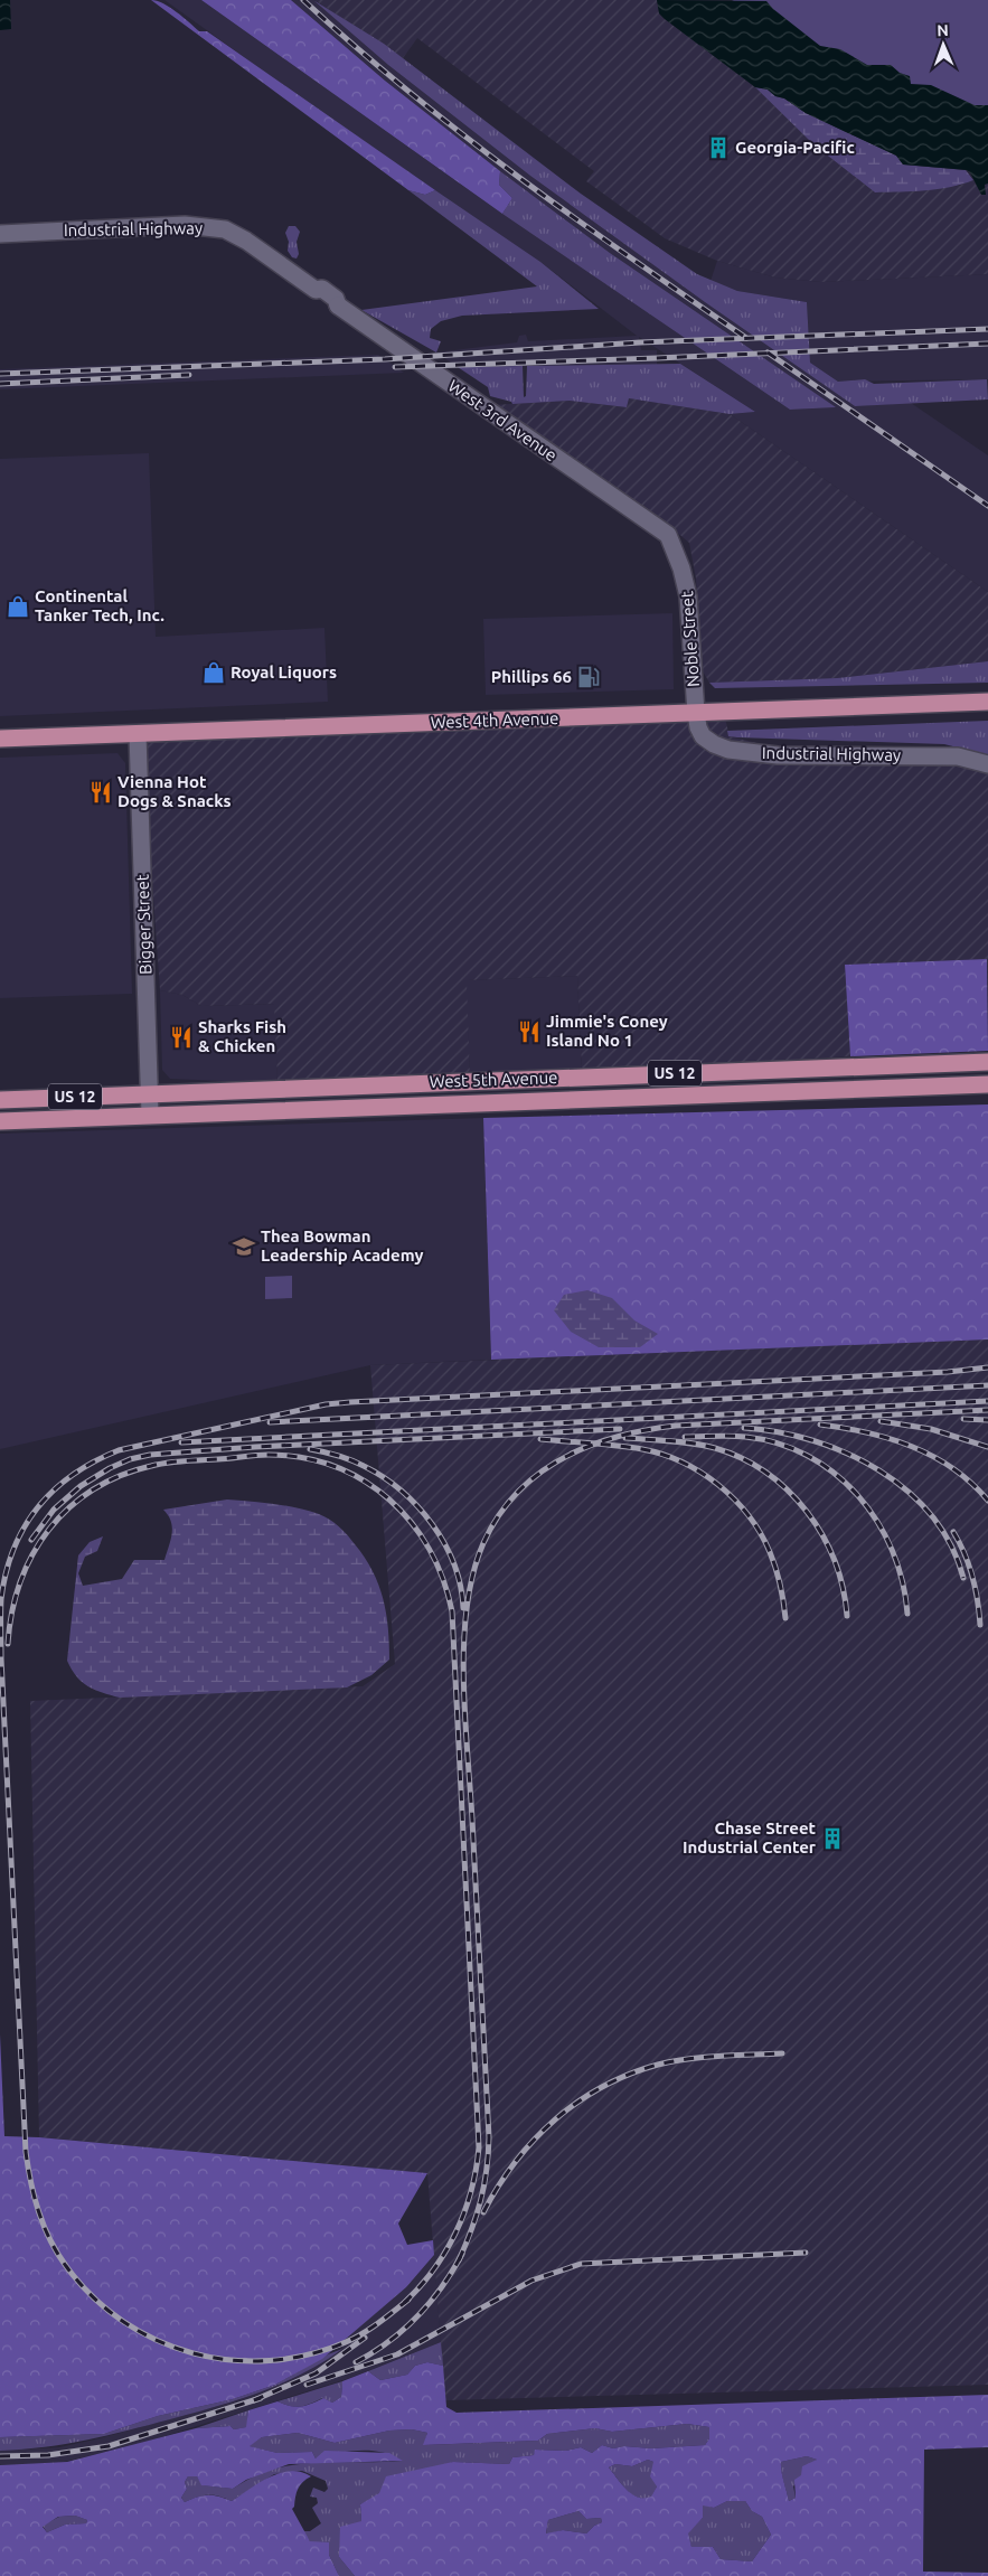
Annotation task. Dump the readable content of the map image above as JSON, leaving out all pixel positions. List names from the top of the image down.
{
  "streets": {
    "main road": ["West 4th Avenue", "US 12", "West 5th Avenue"],
    "street": [
      "Industrial Highway",
      "West 3rd Avenue",
      "Noble Street",
      "Bigger Street"
    ]
  },
  "crossings": [
    ["Industrial Highway", "West 3rd Avenue"],
    ["Industrial Highway", "Noble Street"],
    ["Industrial Highway", "West 4th Avenue"],
    ["West 3rd Avenue", "Noble Street"],
    ["Noble Street", "West 4th Avenue"],
    ["West 4th Avenue", "Bigger Street"],
    ["Bigger Street", "West 5th Avenue"]
  ],
  "places": {
    "building": ["Georgia-Pacific", "Chase Street Industrial Center"],
    "shop": ["Continental Tanker Tech, Inc.", "Royal Liquors"],
    "fuel station": ["Phillips 66"],
    "restaurant": ["Vienna Hot Dogs & Snacks", "Jimmie's Coney Island No 1", "Sharks Fish & Chicken"],
    "school or university": ["Thea Bowman Leadership Academy"]
  },
  "north": "top"
}
